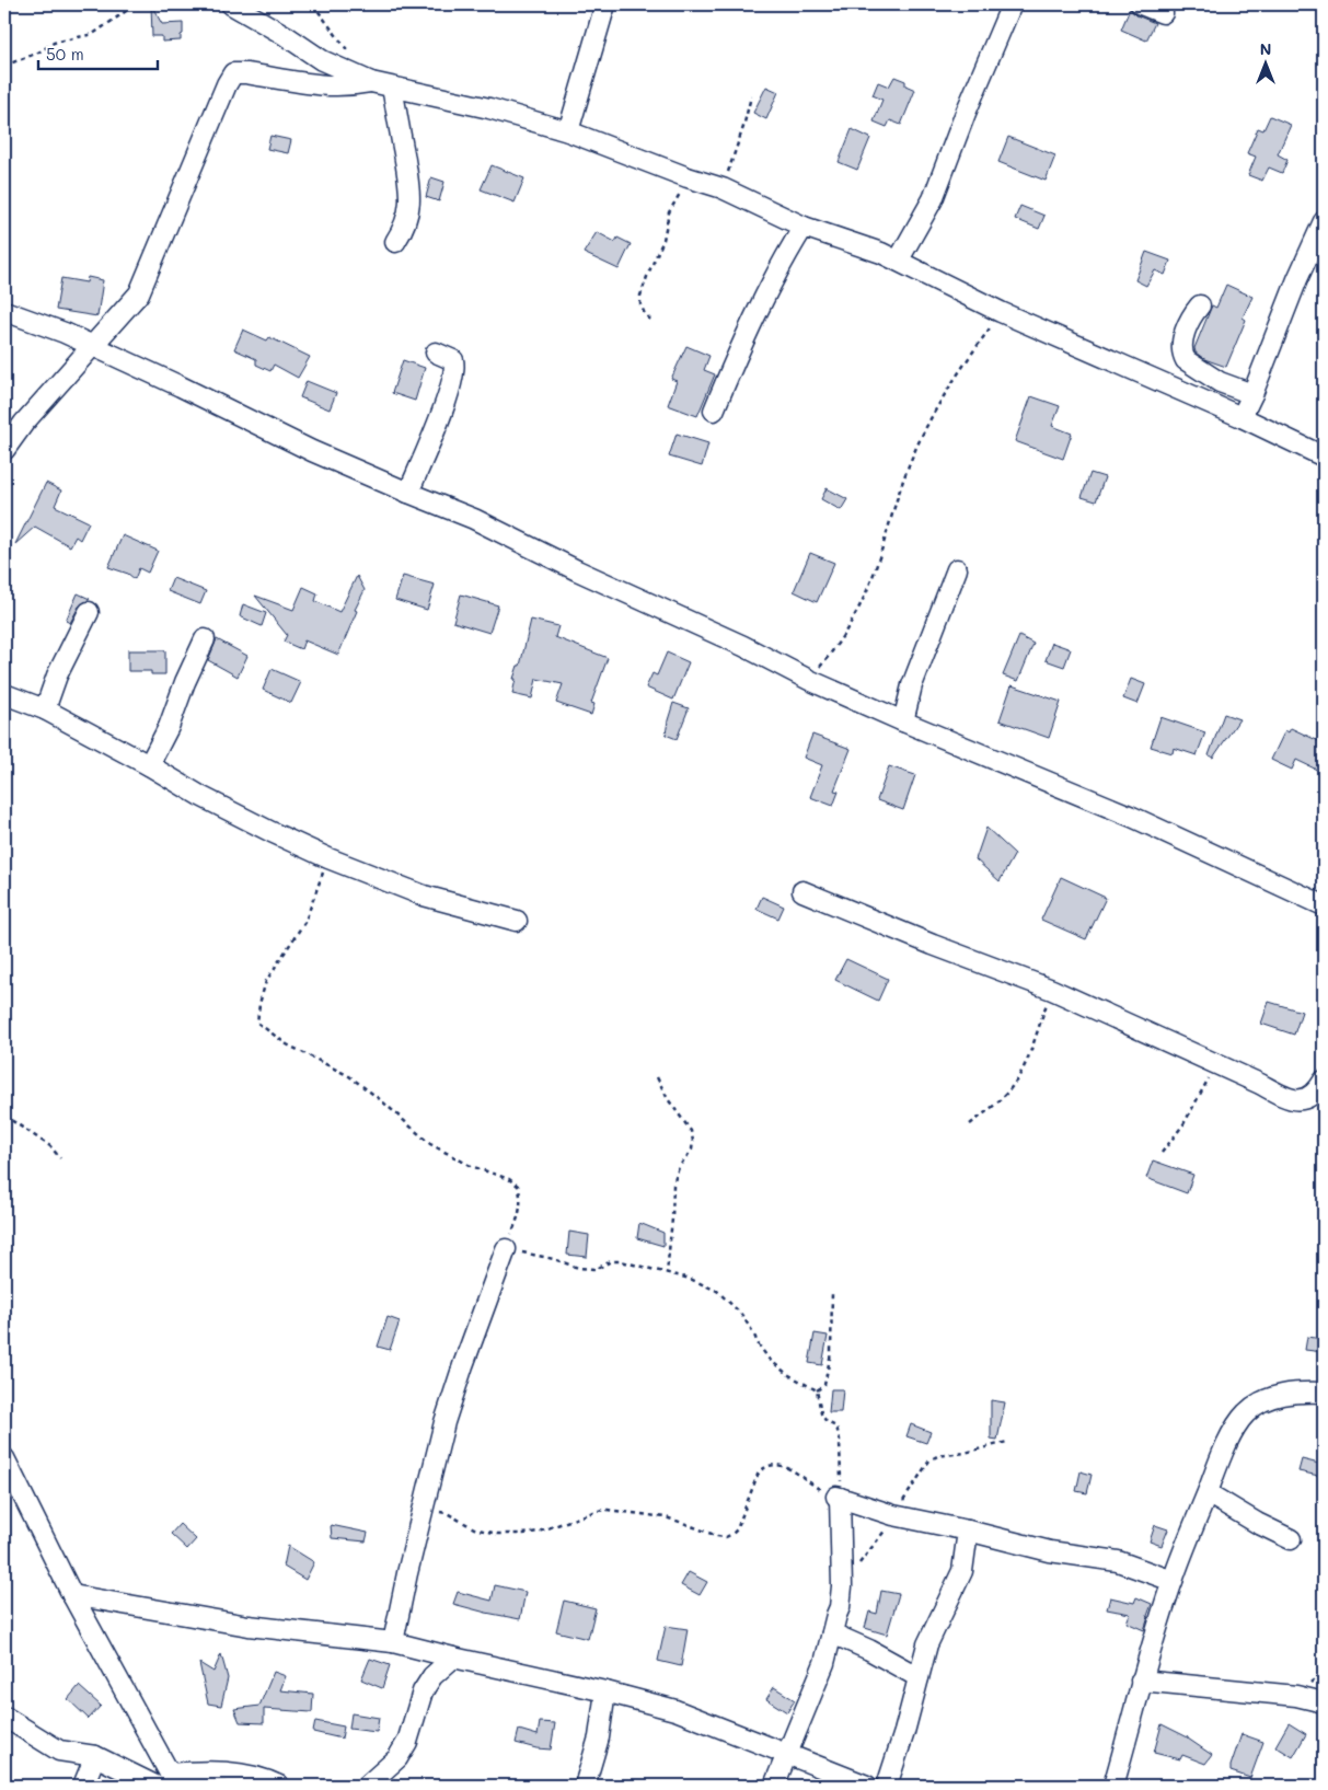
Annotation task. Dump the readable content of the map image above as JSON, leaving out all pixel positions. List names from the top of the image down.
{
  "scale_bar": "50 m",
  "north": "top"
}
